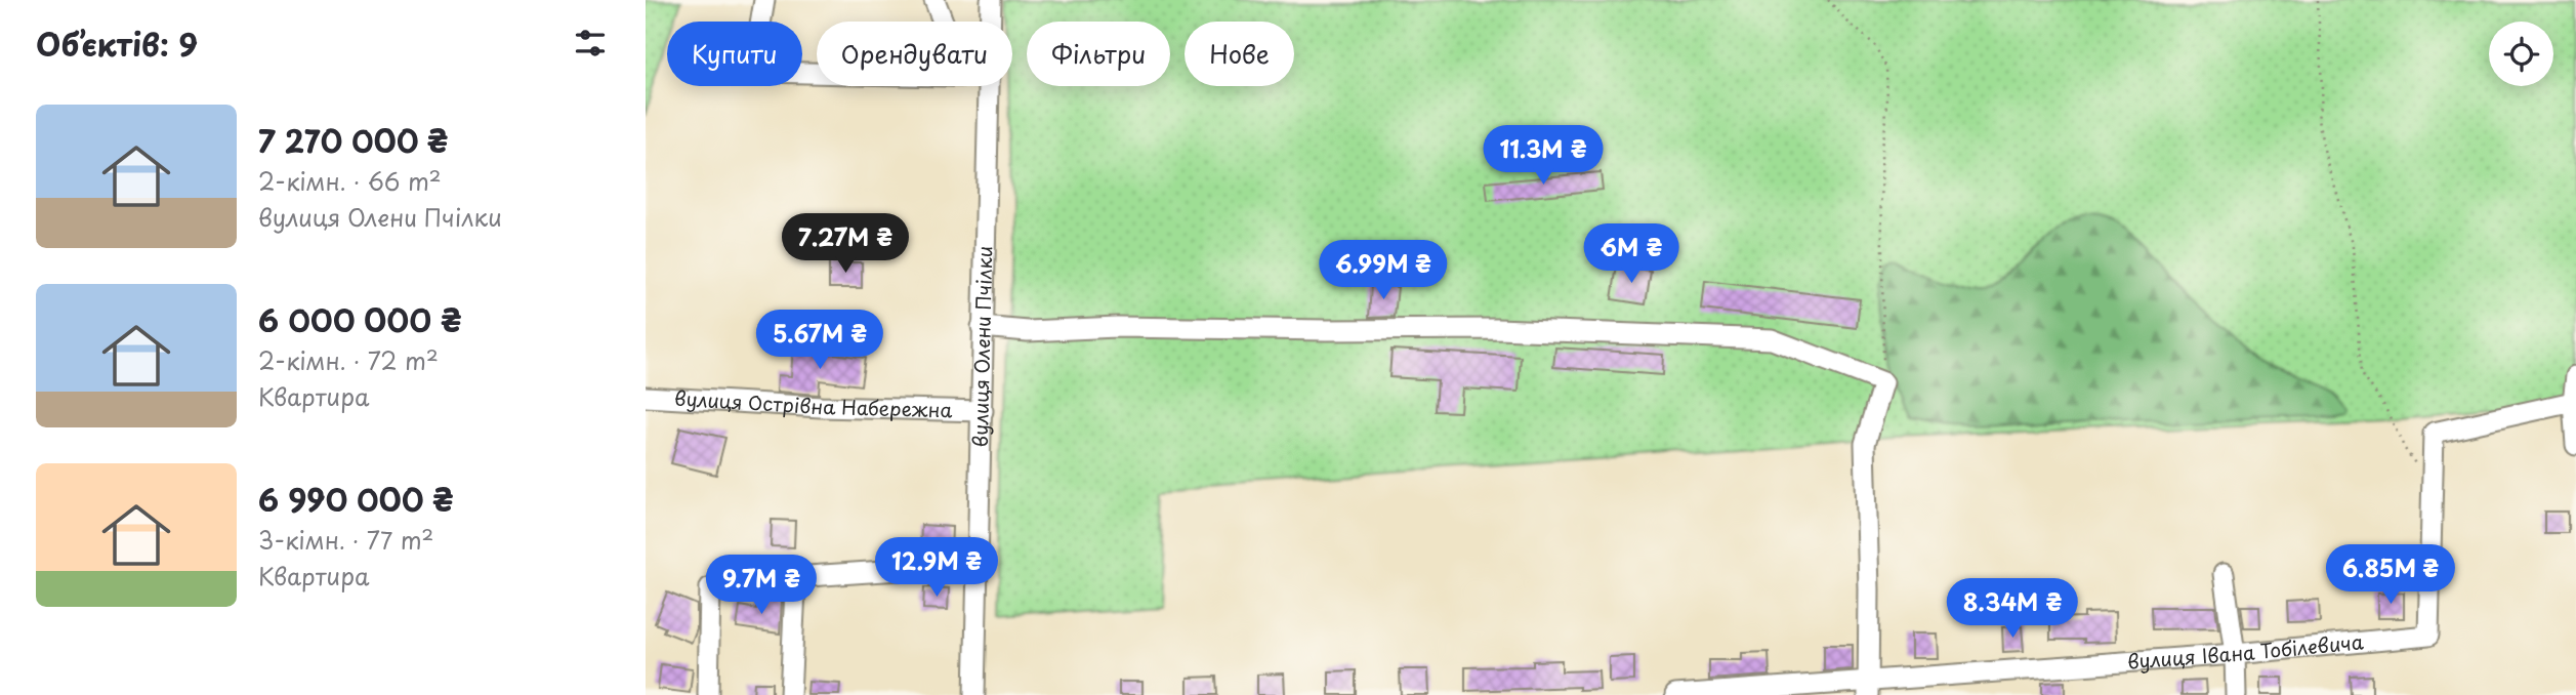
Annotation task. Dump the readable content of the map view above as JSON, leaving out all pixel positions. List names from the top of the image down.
{
  "streets": {
    "street": ["вулиця Олени Пчілки", "вулиця Острівна Набережна", "вулиця Івана Тобілевича"]
  },
  "crossings": [
    ["вулиця Олени Пчілки", "вулиця Острівна Набережна"]
  ],
  "page": {
    "heading": "Об’єктів: 9",
    "chip": [
      "Купити",
      "Орендувати",
      "Фільтри",
      "Нове"
    ],
    "list": [
      {
        "name": "7 270 000 ₴",
        "note": "2-кімн. · 66 m² · вулиця Олени Пчілки"
      },
      {
        "name": "6 000 000 ₴",
        "note": "2-кімн. · 72 m² · Квартира"
      },
      {
        "name": "6 990 000 ₴",
        "note": "3-кімн. · 77 m² · Квартира"
      }
    ],
    "price": [
      "11.3M ₴",
      "7.27M ₴",
      "6M ₴",
      "6.99M ₴",
      "5.67M ₴",
      "12.9M ₴",
      "6.85M ₴",
      "9.7M ₴",
      "8.34M ₴"
    ]
  }
}
